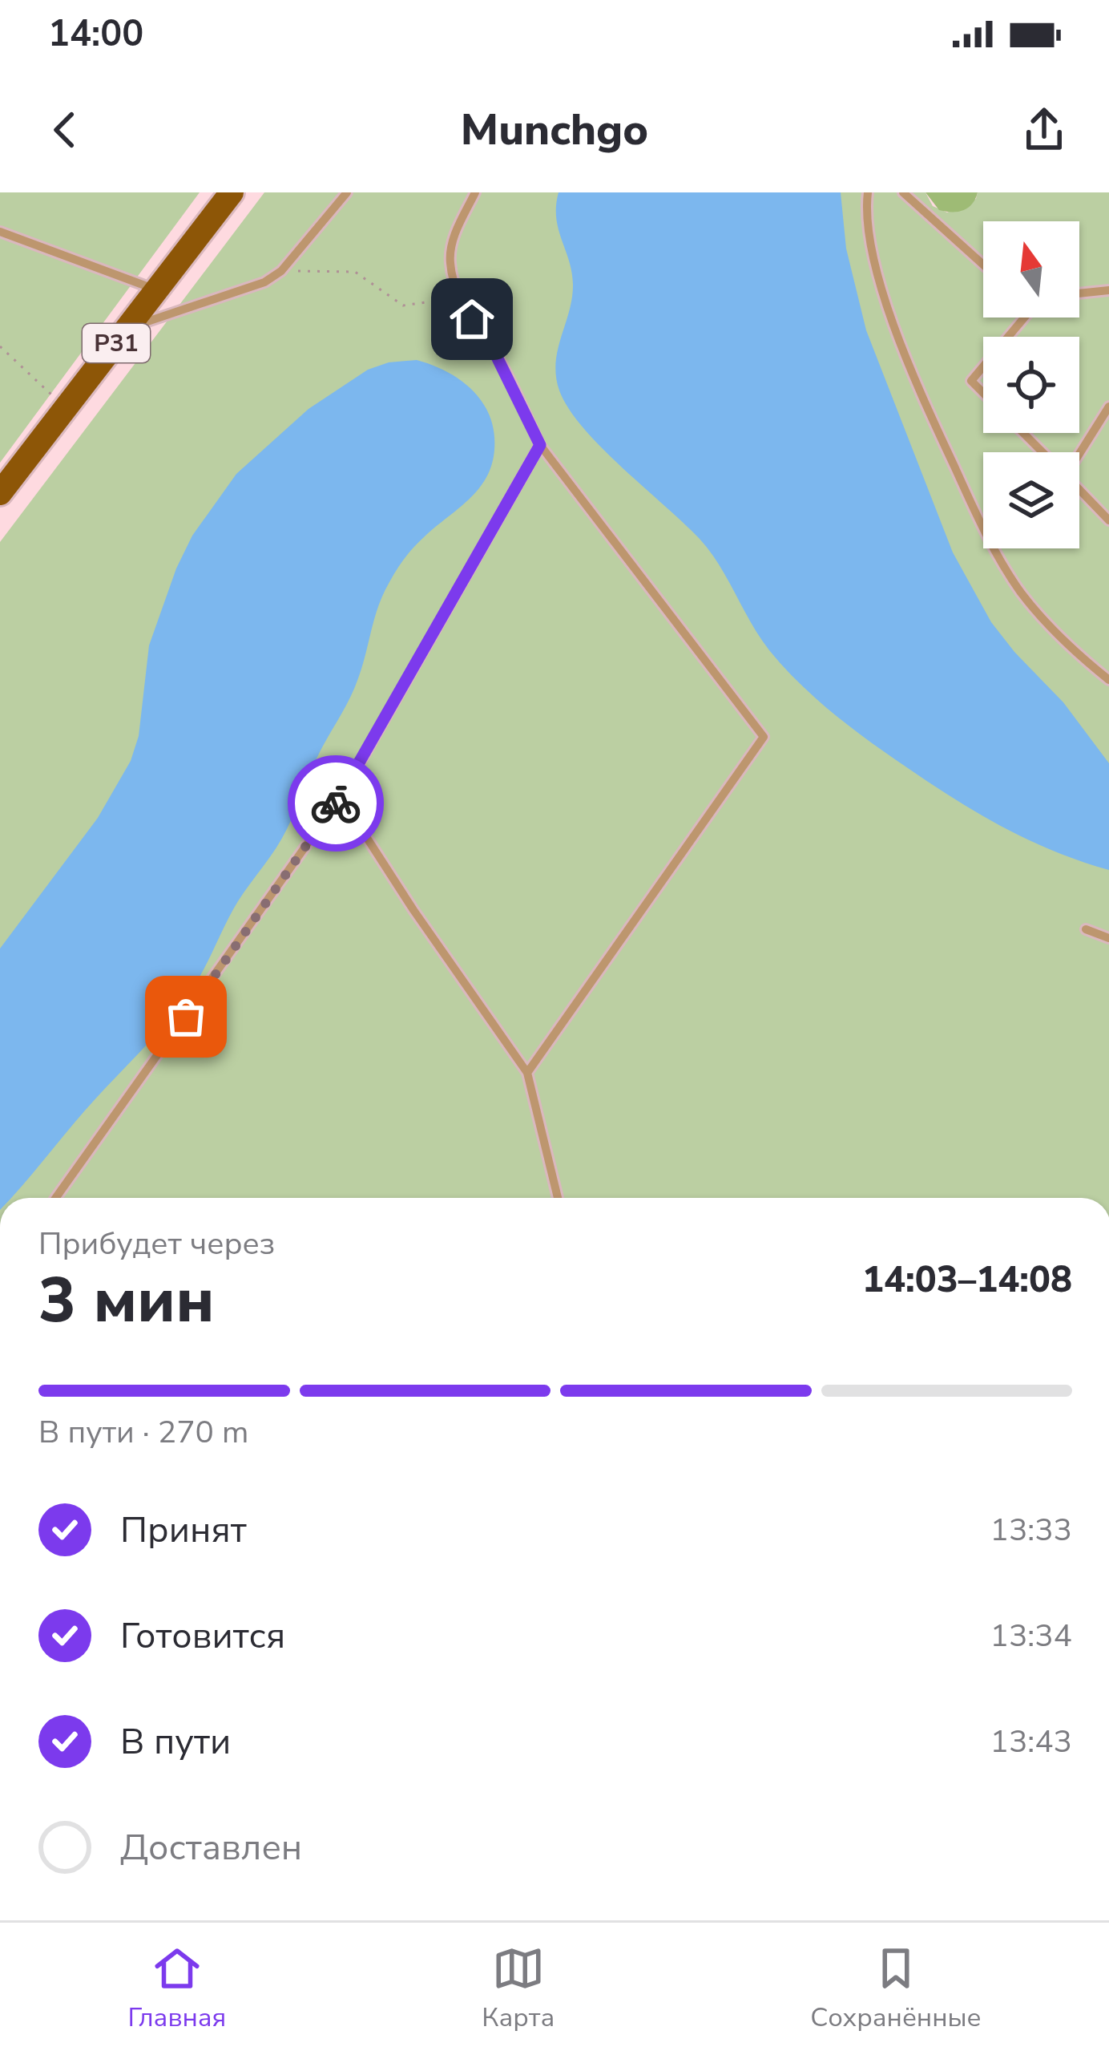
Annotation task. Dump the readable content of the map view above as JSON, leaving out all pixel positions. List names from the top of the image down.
{
  "streets": {
    "main road": ["Р31"]
  },
  "north": "top",
  "page": {
    "status": "14:00",
    "header": "Munchgo",
    "heading": ["3 мин", "Прибудет через", "14:03–14:08"],
    "bar": "В пути · 270 m",
    "list": [
      ["Принят", "13:33"],
      ["Готовится", "13:34"],
      ["В пути", "13:43"],
      "Доставлен"
    ],
    "tabs": ["Главная", "Карта", "Сохранённые"]
  }
}
